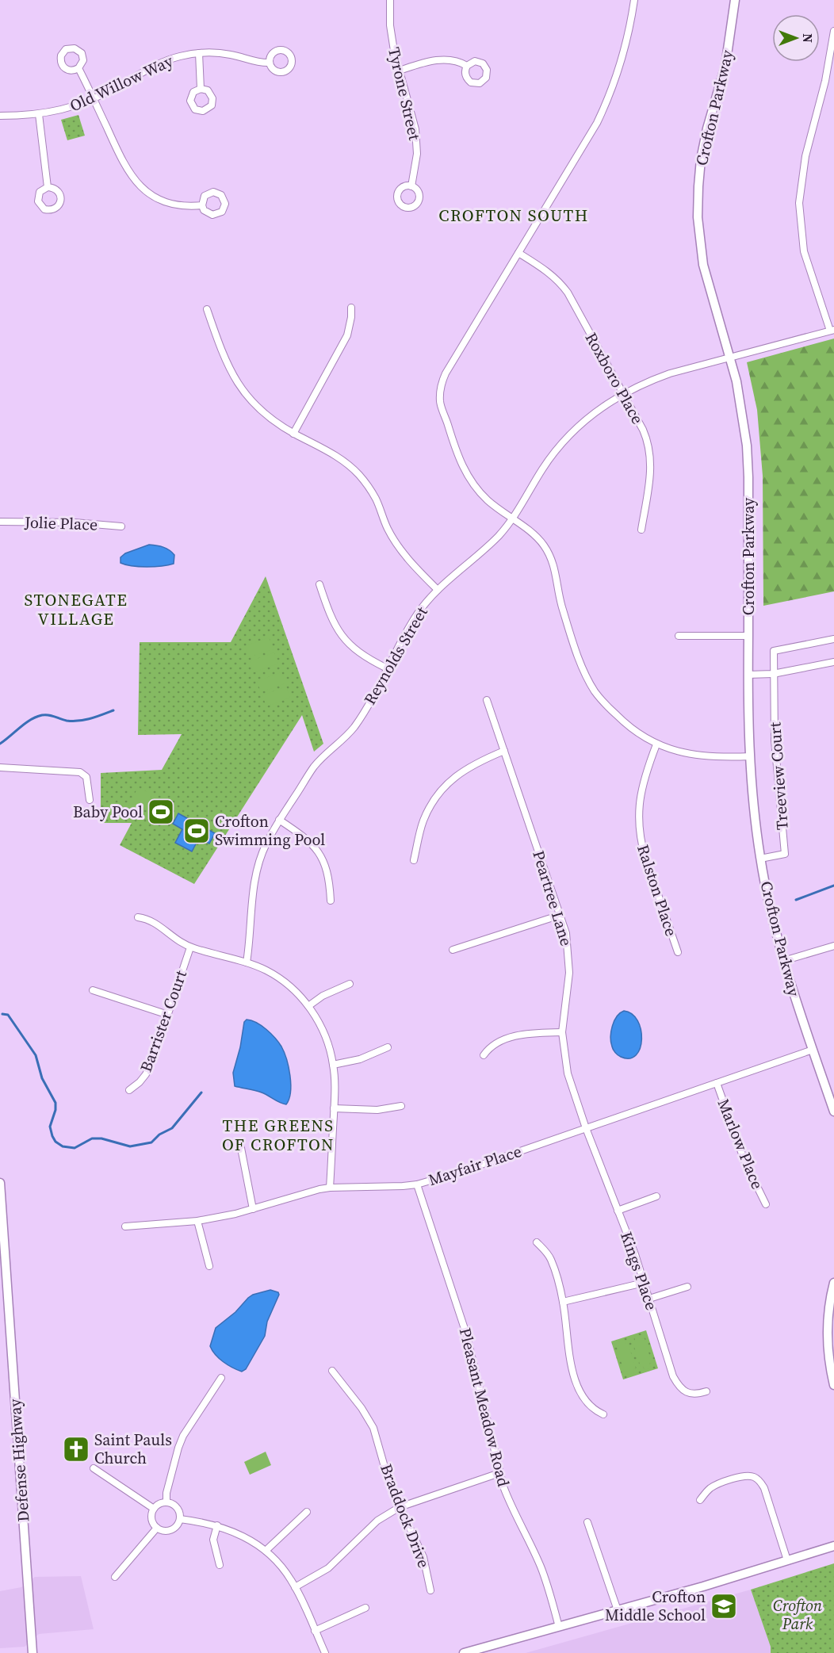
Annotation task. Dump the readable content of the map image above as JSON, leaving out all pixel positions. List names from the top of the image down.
{
  "streets": {
    "street": [
      "Old Willow Way",
      "Tyrone Street",
      "Crofton Parkway",
      "Roxboro Place",
      "Jolie Place",
      "Reynolds Street",
      "Treeview Court",
      "Ralston Place",
      "Peartree Lane",
      "Barrister Court",
      "Marlow Place",
      "Mayfair Place",
      "Kings Place",
      "Pleasant Meadow Road",
      "Defense Highway",
      "Braddock Drive"
    ]
  },
  "crossings": [
    ["Crofton Parkway", "Reynolds Street"],
    ["Crofton Parkway", "Treeview Court"],
    ["Crofton Parkway", "Mayfair Place"],
    ["Roxboro Place", "Reynolds Street"],
    ["Peartree Lane", "Mayfair Place"],
    ["Peartree Lane", "Kings Place"],
    ["Marlow Place", "Mayfair Place"],
    ["Mayfair Place", "Kings Place"],
    ["Mayfair Place", "Pleasant Meadow Road"]
  ],
  "districts": ["CROFTON SOUTH", "STONEGATE VILLAGE", "THE GREENS OF CROFTON"],
  "parks": ["Crofton Park"],
  "places": {
    "sports": ["Baby Pool", "Crofton Swimming Pool"],
    "church": ["Saint Pauls Church"],
    "school or university": ["Crofton Middle School"]
  },
  "north": "right"
}
